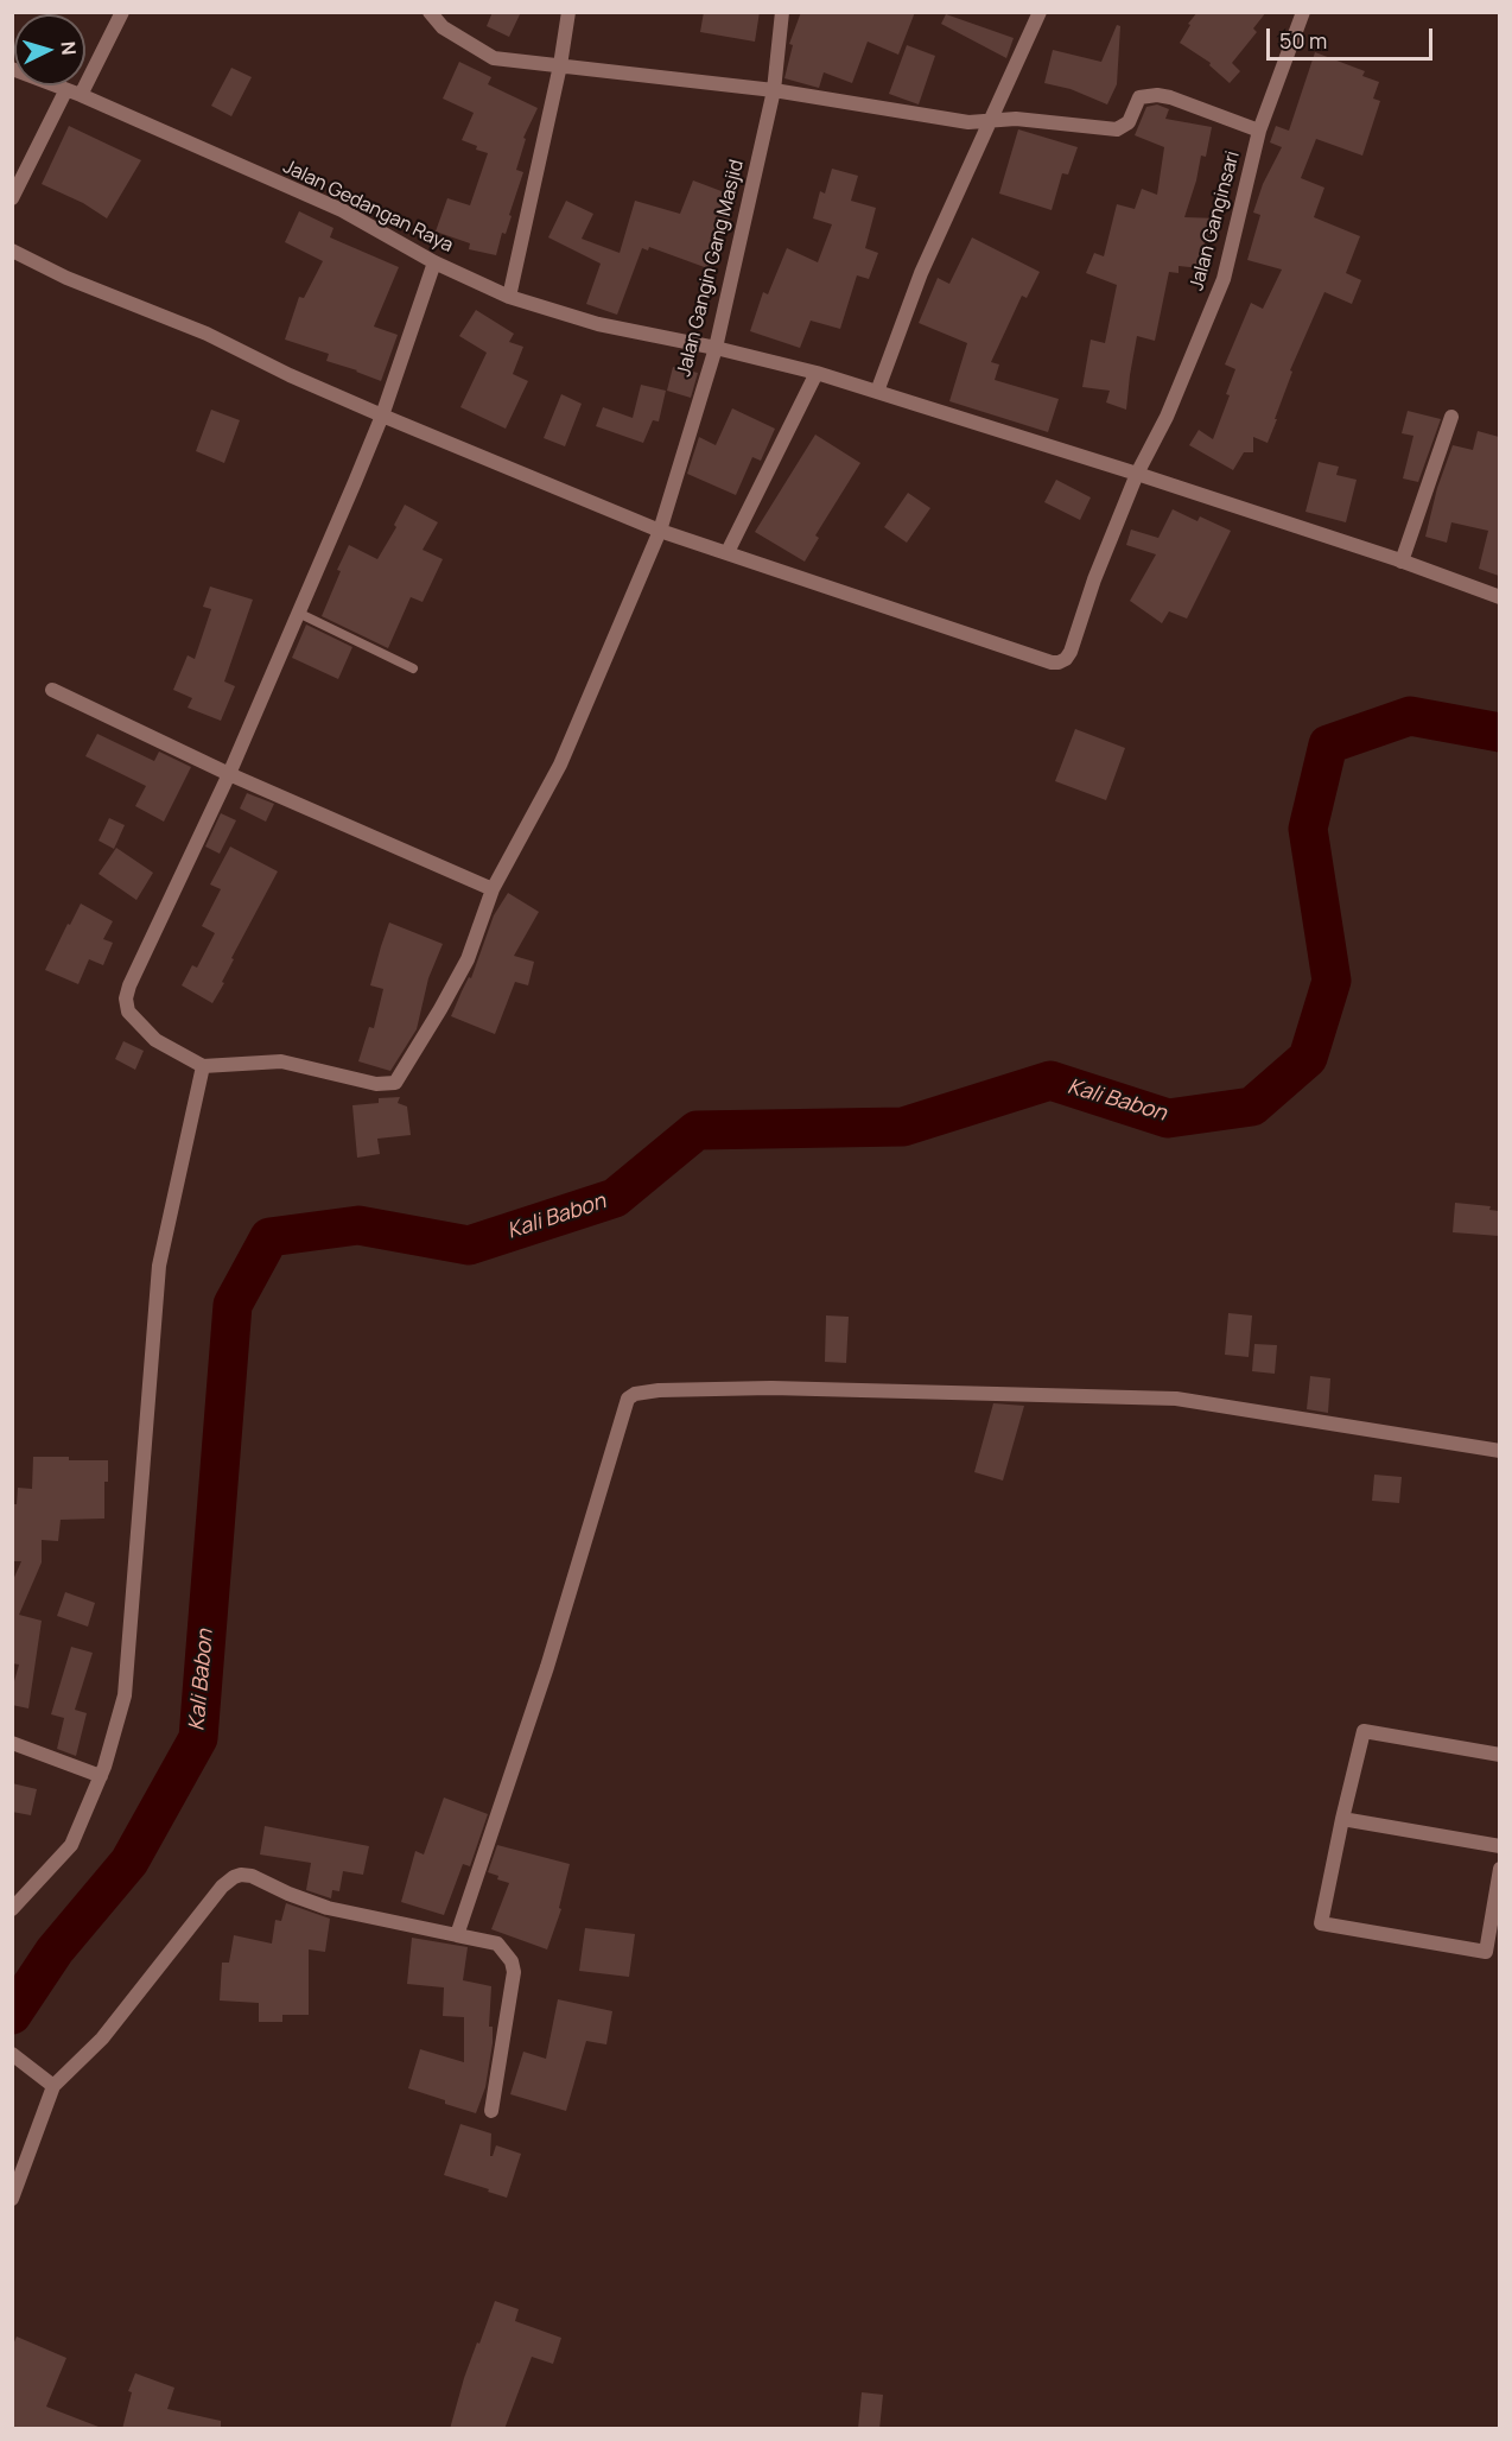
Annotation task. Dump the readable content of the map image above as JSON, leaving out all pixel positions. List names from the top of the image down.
{
  "streets": {
    "street": ["Jalan Gedangan Raya", "Jalan Ganginsari", "Jalan Gangin Gang Masjid"]
  },
  "crossings": [
    ["Jalan Gedangan Raya", "Jalan Ganginsari"],
    ["Jalan Gedangan Raya", "Jalan Gangin Gang Masjid"]
  ],
  "water": ["Kali Babon"],
  "scale_bar": "50 m",
  "north": "right"
}
